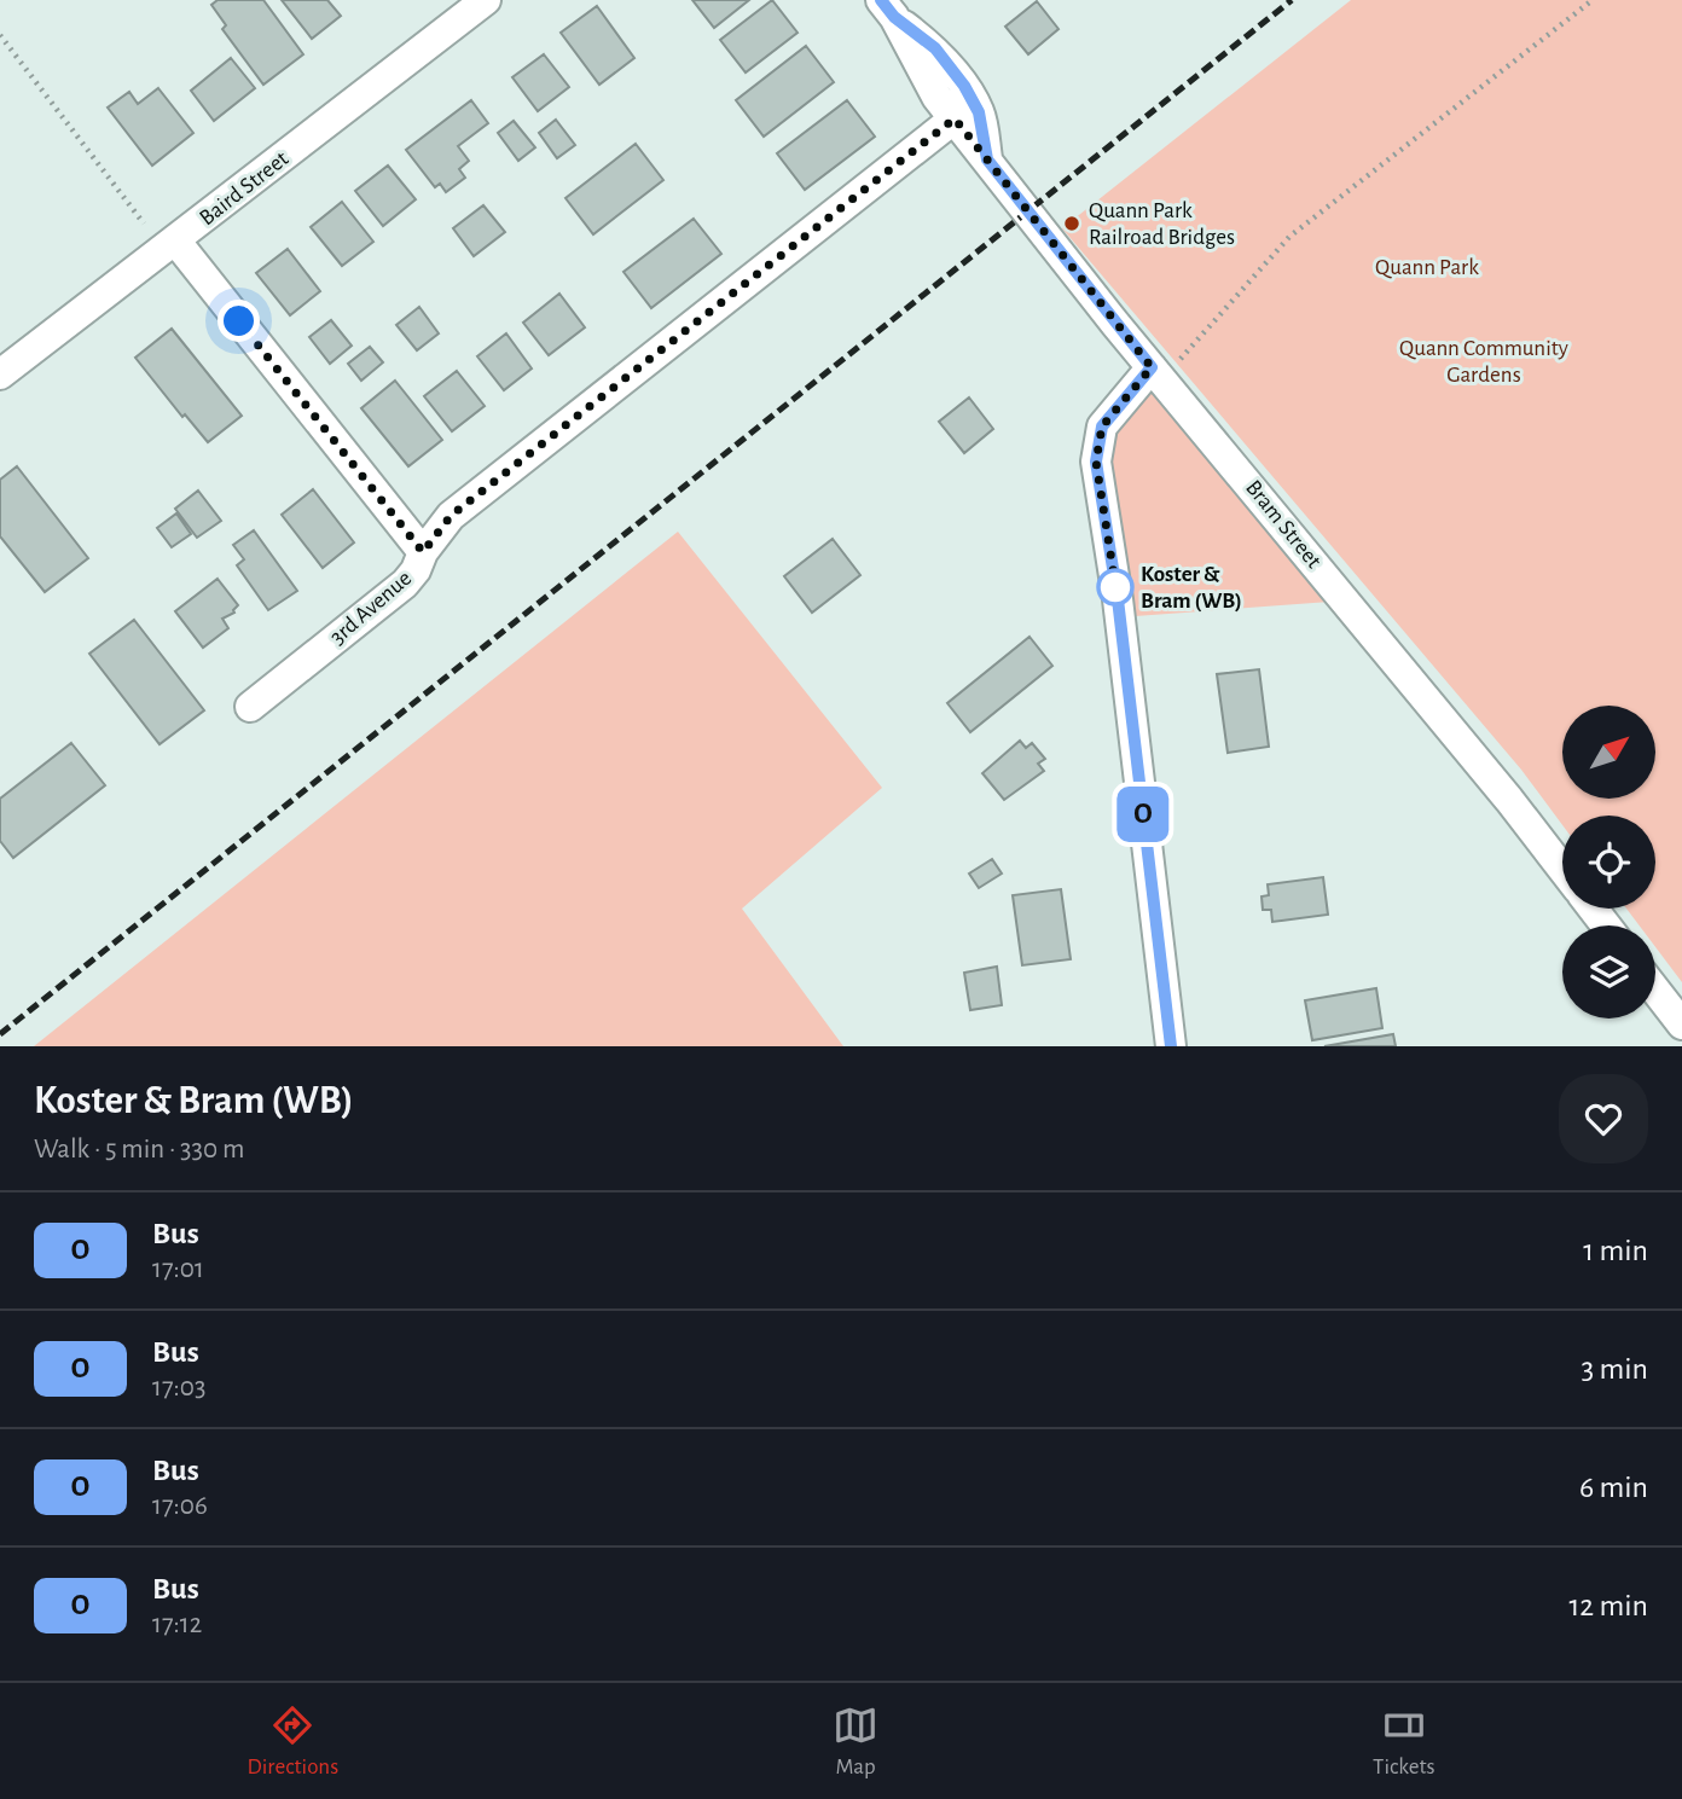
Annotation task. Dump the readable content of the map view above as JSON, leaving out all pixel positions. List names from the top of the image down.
{
  "streets": {
    "street": ["Baird Street", "Bram Street", "3rd Avenue"]
  },
  "crossings": [
    ["Bram Street", "3rd Avenue"]
  ],
  "parks": ["Quann Park", "Quann Community Gardens"],
  "places": ["Quann Park Railroad Bridges", "Koster & Bram (WB)"],
  "lines": ["bus line O"],
  "north": "top right",
  "page": {
    "on_map": "O",
    "heading": ["Koster & Bram (WB)", "Walk · 5 min · 330 m"],
    "list": [
      {
        "mark": "O",
        "name": "Bus",
        "note": "17:01",
        "value": "1 min"
      },
      {
        "mark": "O",
        "name": "Bus",
        "note": "17:03",
        "value": "3 min"
      },
      {
        "mark": "O",
        "name": "Bus",
        "note": "17:06",
        "value": "6 min"
      },
      {
        "mark": "O",
        "name": "Bus",
        "note": "17:12",
        "value": "12 min"
      }
    ],
    "tabs": ["Directions", "Map", "Tickets"]
  }
}
